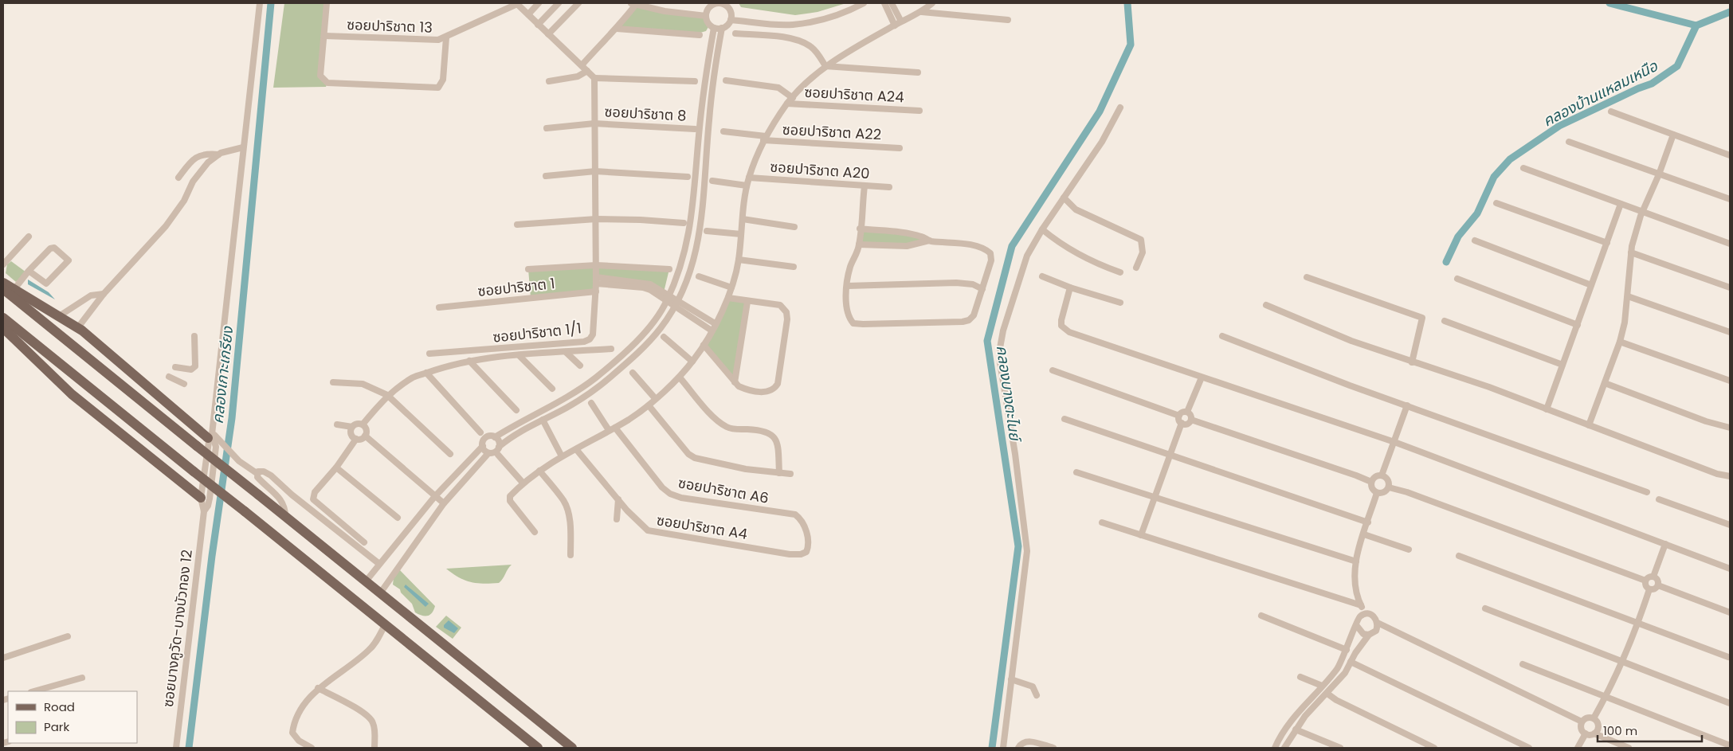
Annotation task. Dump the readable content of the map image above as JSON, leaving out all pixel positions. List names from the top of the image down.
{
  "streets": {
    "street": [
      "ซอยปาริชาต 13",
      "ซอยปาริชาต A24",
      "ซอยปาริชาต 8",
      "ซอยปาริชาต A22",
      "ซอยปาริชาต A20",
      "ซอยปาริชาต 1",
      "ซอยปาริชาต 1/1",
      "ซอยปาริชาต A6",
      "ซอยปาริชาต A4",
      "ซอยบางคูวัด-บางบัวทอง 12"
    ]
  },
  "crossings": [
    ["ซอยปาริชาต 8", "ซอยปาริชาต 1/1"],
    ["ซอยปาริชาต 1", "ซอยปาริชาต 1/1"],
    ["ซอยปาริชาต A6", "ซอยปาริชาต A4"]
  ],
  "water": ["คลองบ้านแหลมเหนือ", "คลองเกาะเกรียง", "คลองบางตะไนย์"],
  "legend": ["Road", "Park"],
  "scale_bar": "100 m"
}
